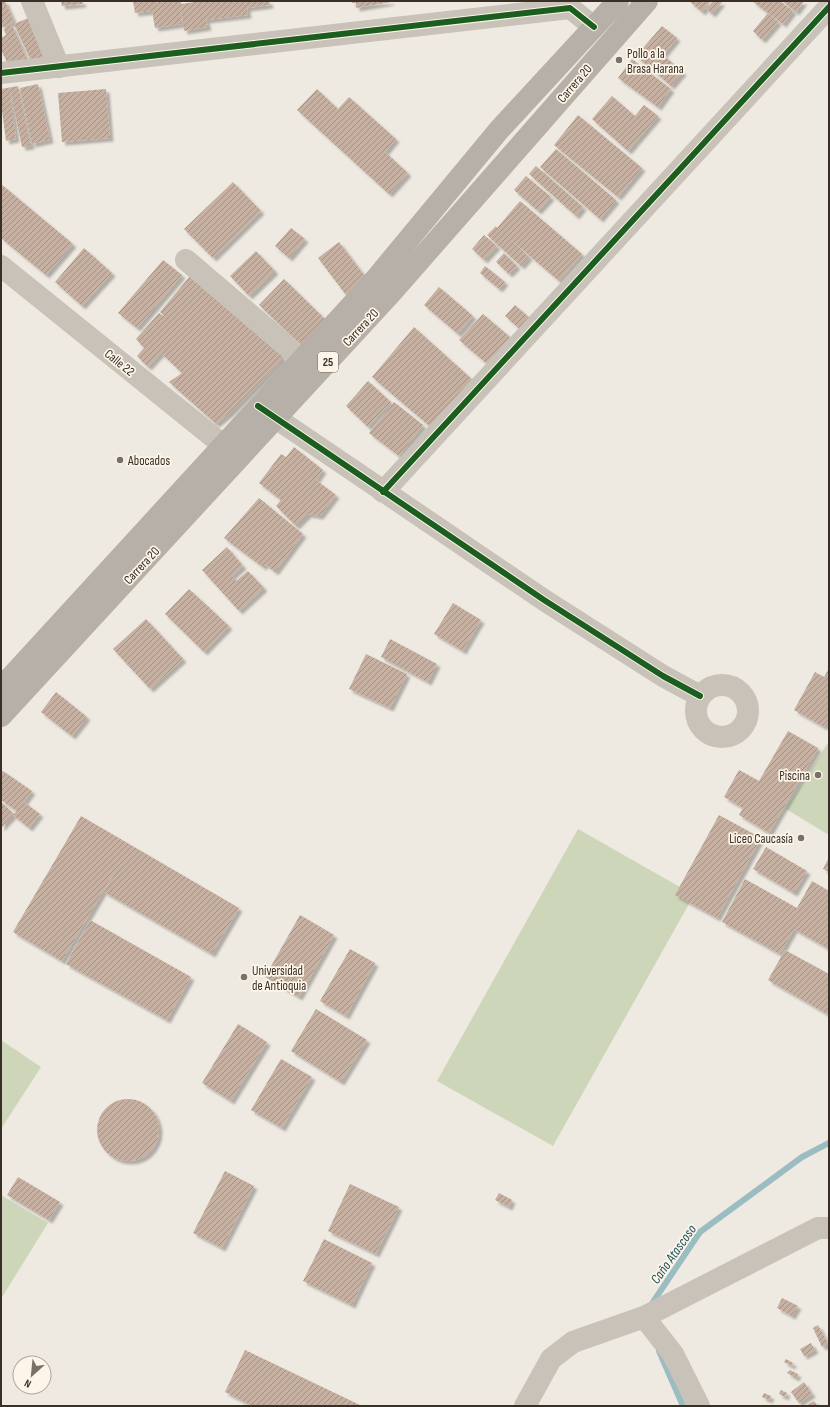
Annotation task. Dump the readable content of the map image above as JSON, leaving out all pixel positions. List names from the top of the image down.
{
  "streets": {
    "main road": ["Carrera 20", "25"],
    "street": ["Calle 22"]
  },
  "crossings": [
    ["Carrera 20", "Calle 22"]
  ],
  "water": ["Caño Atascoso"],
  "places": [
    "Pollo a la Brasa Harana",
    "Abocados",
    "Piscina",
    "Liceo Caucasía",
    "Universidad de Antioquia"
  ],
  "north": "bottom left"
}
